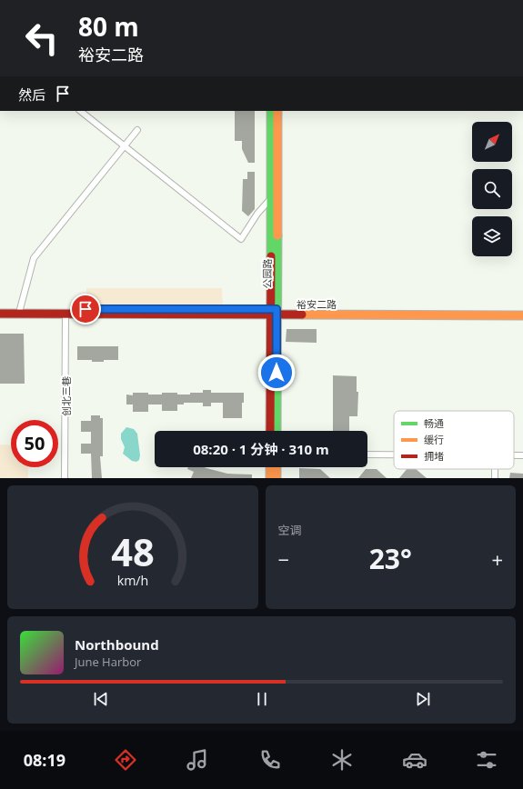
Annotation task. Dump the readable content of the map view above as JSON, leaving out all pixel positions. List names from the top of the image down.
{
  "streets": {
    "main road": ["公园路", "裕安二路"],
    "street": ["创北三巷"]
  },
  "crossings": [
    ["公园路", "裕安二路"],
    ["裕安二路", "创北三巷"]
  ],
  "legend": ["畅通", "缓行", "拥堵"],
  "north": "top right",
  "page": {
    "turn": ["80 m", "裕安二路"],
    "then": "然后",
    "limit": "50",
    "trip": "08:20 · 1 分钟 · 310 m",
    "tile": "空调",
    "heat": ["−", "23°", "+"],
    "song": ["Northbound", "June Harbor"],
    "tabs": "08:19",
    "gauge": ["48", "km/h"]
  }
}
